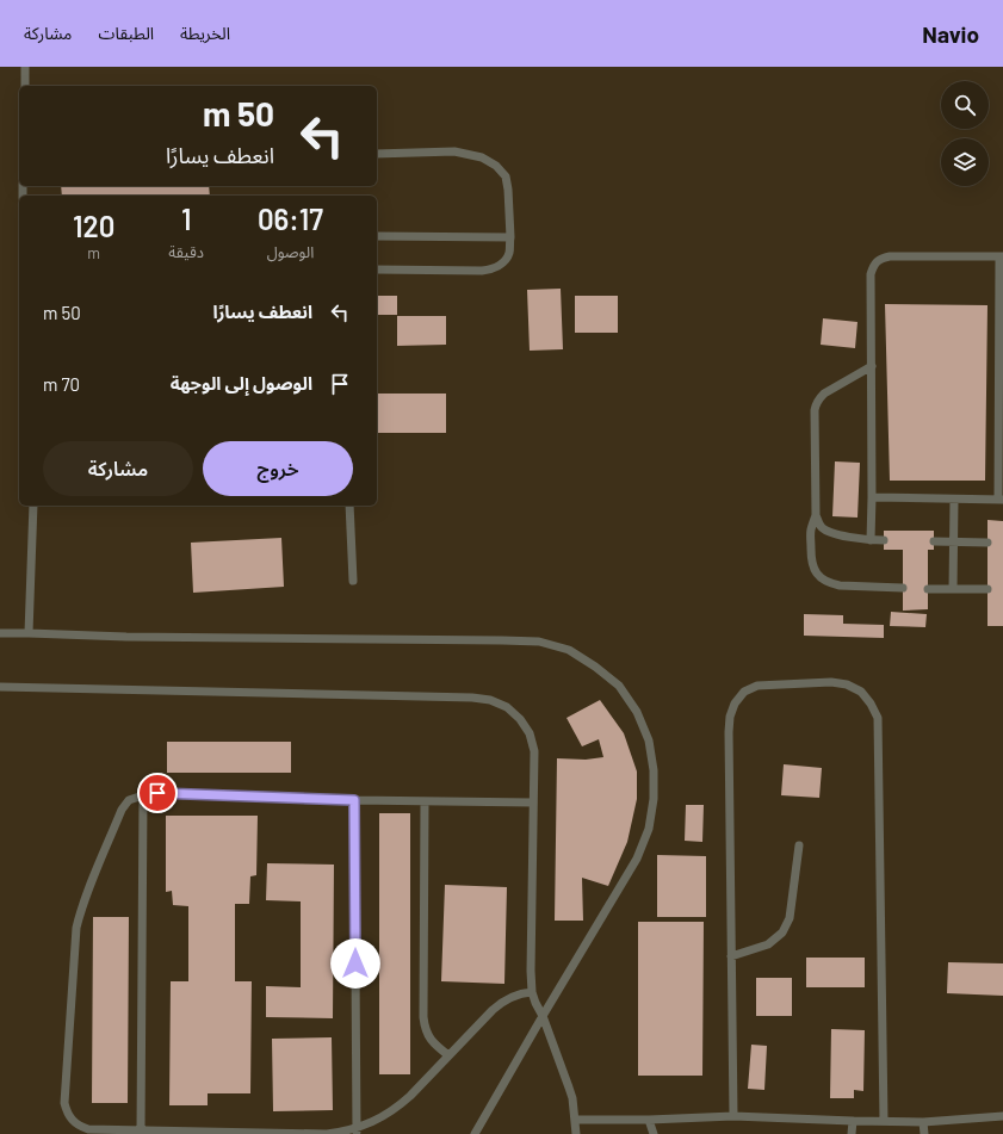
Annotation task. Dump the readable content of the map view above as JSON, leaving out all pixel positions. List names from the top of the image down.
{
  "page": {
    "header": "Navio",
    "nav": ["الخريطة", "الطبقات", "مشاركة"],
    "turn": ["50 m", "انعطف يسارًا"],
    "eta": [
      "06:17",
      "الوصول",
      "1",
      "دقيقة",
      "120",
      "m"
    ],
    "list": [
      {
        "name": "انعطف يسارًا",
        "value": "50 m"
      },
      {
        "name": "الوصول إلى الوجهة",
        "value": "70 m"
      }
    ],
    "buttons": ["خروج", "مشاركة"]
  }
}
